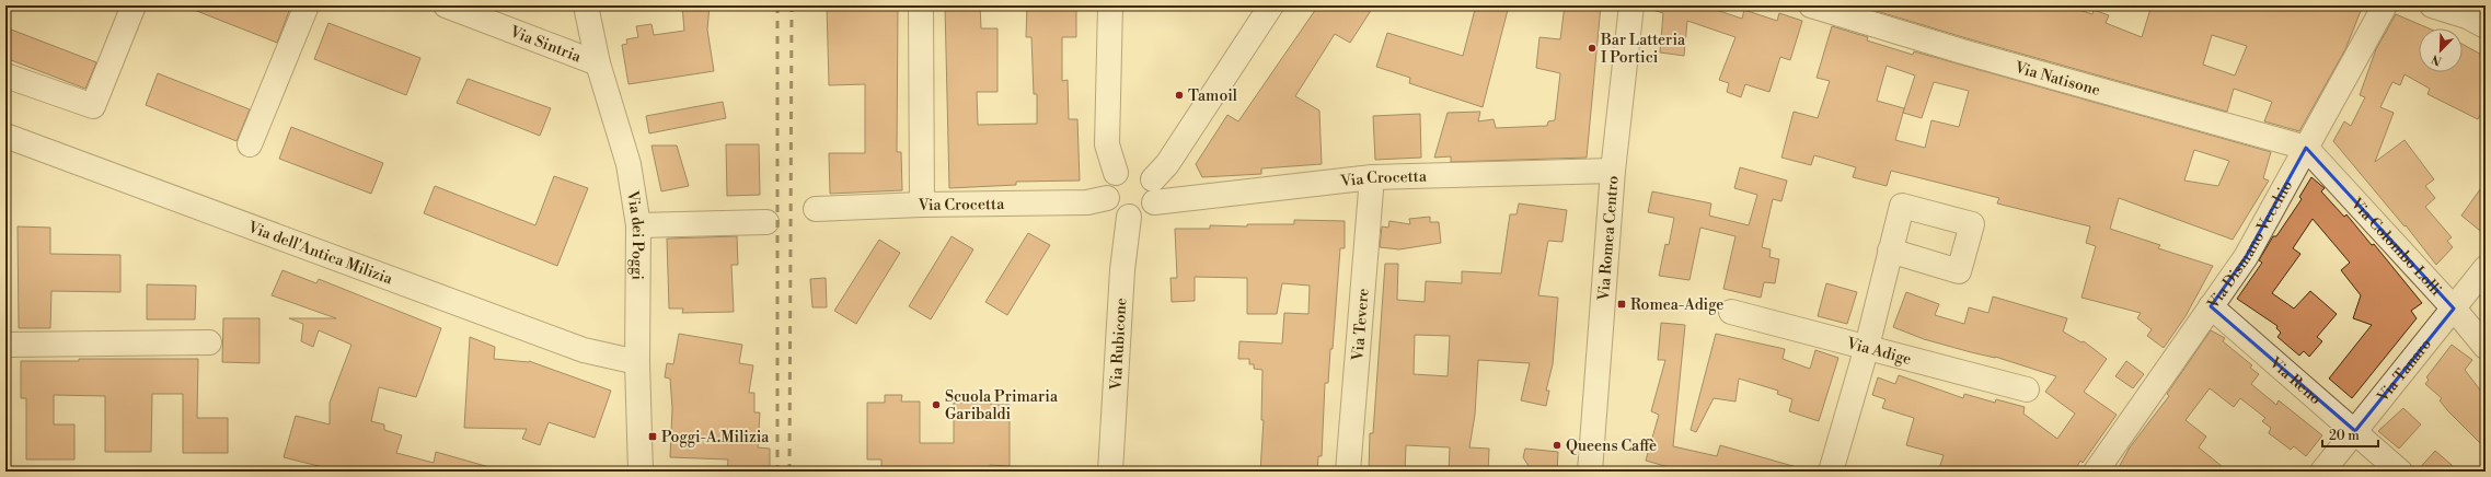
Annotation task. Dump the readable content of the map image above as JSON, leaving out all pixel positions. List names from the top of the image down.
{
  "streets": {
    "street": [
      "Via Sintria",
      "Via Natisone",
      "Via Crocetta",
      "Via dei Poggi",
      "Via Romea Centro",
      "Via Dismano Vecchio",
      "Via Colombo Lolli",
      "Via dell'Antica Milizia",
      "Via Tevere",
      "Via Rubicone",
      "Via Adige",
      "Via Tanaro",
      "Via Reno"
    ]
  },
  "crossings": [
    ["Via Sintria", "Via dei Poggi"],
    ["Via Natisone", "Via Dismano Vecchio"],
    ["Via Natisone", "Via Colombo Lolli"],
    ["Via Crocetta", "Via Romea Centro"],
    ["Via Crocetta", "Via Tevere"],
    ["Via Crocetta", "Via Rubicone"],
    ["Via dei Poggi", "Via dell'Antica Milizia"],
    ["Via Dismano Vecchio", "Via Colombo Lolli"],
    ["Via Dismano Vecchio", "Via Reno"],
    ["Via Colombo Lolli", "Via Tanaro"],
    ["Via Tanaro", "Via Reno"]
  ],
  "places": {
    "other": [
      "Bar Latteria I Portici",
      "Tamoil",
      "Scuola Primaria Garibaldi",
      "Queens Caffè"
    ],
    "transit": ["Romea-Adige", "Poggi-A.Milizia"]
  },
  "scale_bar": "20 m",
  "north": "bottom left"
}
